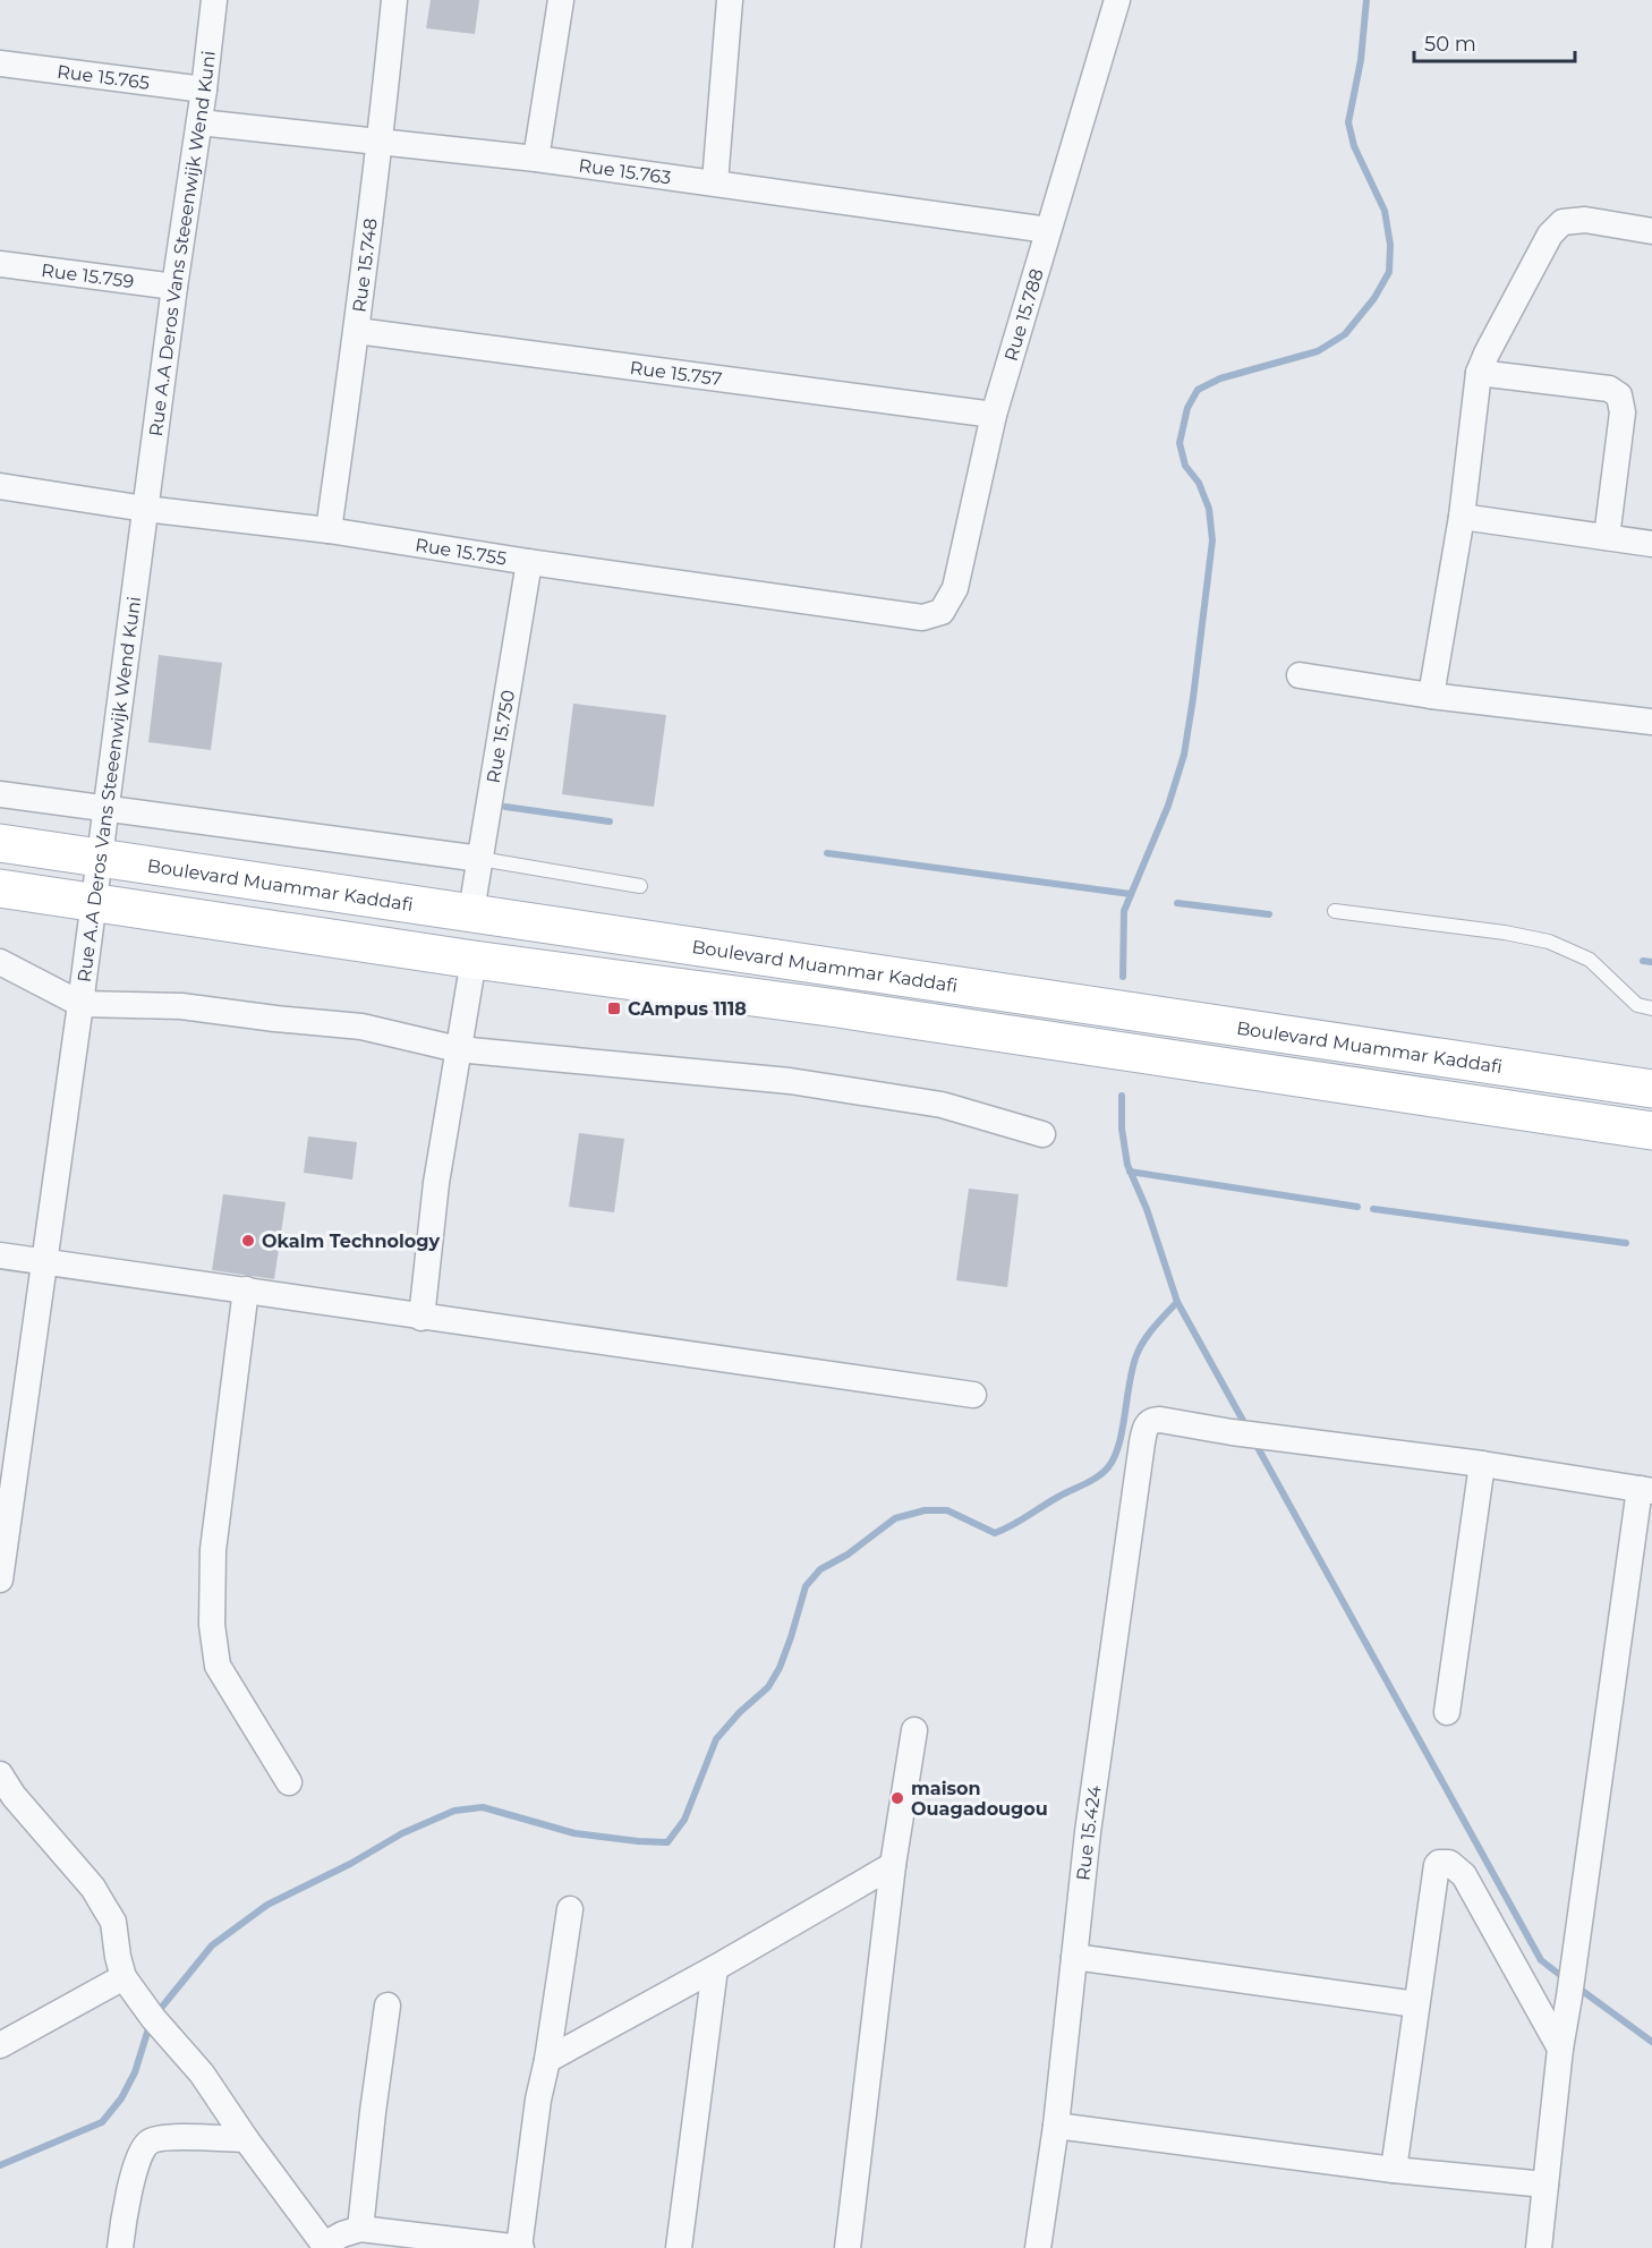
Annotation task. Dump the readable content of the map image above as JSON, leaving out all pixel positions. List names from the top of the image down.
{
  "streets": {
    "main road": ["Boulevard Muammar Kaddafi"],
    "street": [
      "Rue 15.765",
      "Rue 15.763",
      "Rue A.A Deros Vans Steeenwijk Wend Kuni",
      "Rue 15.748",
      "Rue 15.759",
      "Rue 15.788",
      "Rue 15.757",
      "Rue 15.755",
      "Rue 15.750",
      "Rue 15.424"
    ]
  },
  "crossings": [
    ["Rue 15.765", "Rue A.A Deros Vans Steeenwijk Wend Kuni"],
    ["Rue 15.763", "Rue A.A Deros Vans Steeenwijk Wend Kuni"],
    ["Rue 15.763", "Rue 15.748"],
    ["Rue 15.763", "Rue 15.788"],
    ["Rue A.A Deros Vans Steeenwijk Wend Kuni", "Rue 15.759"],
    ["Rue A.A Deros Vans Steeenwijk Wend Kuni", "Rue 15.755"],
    ["Rue A.A Deros Vans Steeenwijk Wend Kuni", "Boulevard Muammar Kaddafi"],
    ["Rue 15.748", "Rue 15.757"],
    ["Rue 15.748", "Rue 15.755"],
    ["Rue 15.788", "Rue 15.757"],
    ["Rue 15.788", "Rue 15.755"],
    ["Rue 15.755", "Rue 15.750"],
    ["Rue 15.750", "Boulevard Muammar Kaddafi"]
  ],
  "places": {
    "transit": ["CAmpus 1118"],
    "other": ["Okalm Technology", "maison Ouagadougou"]
  },
  "scale_bar": "50 m"
}
